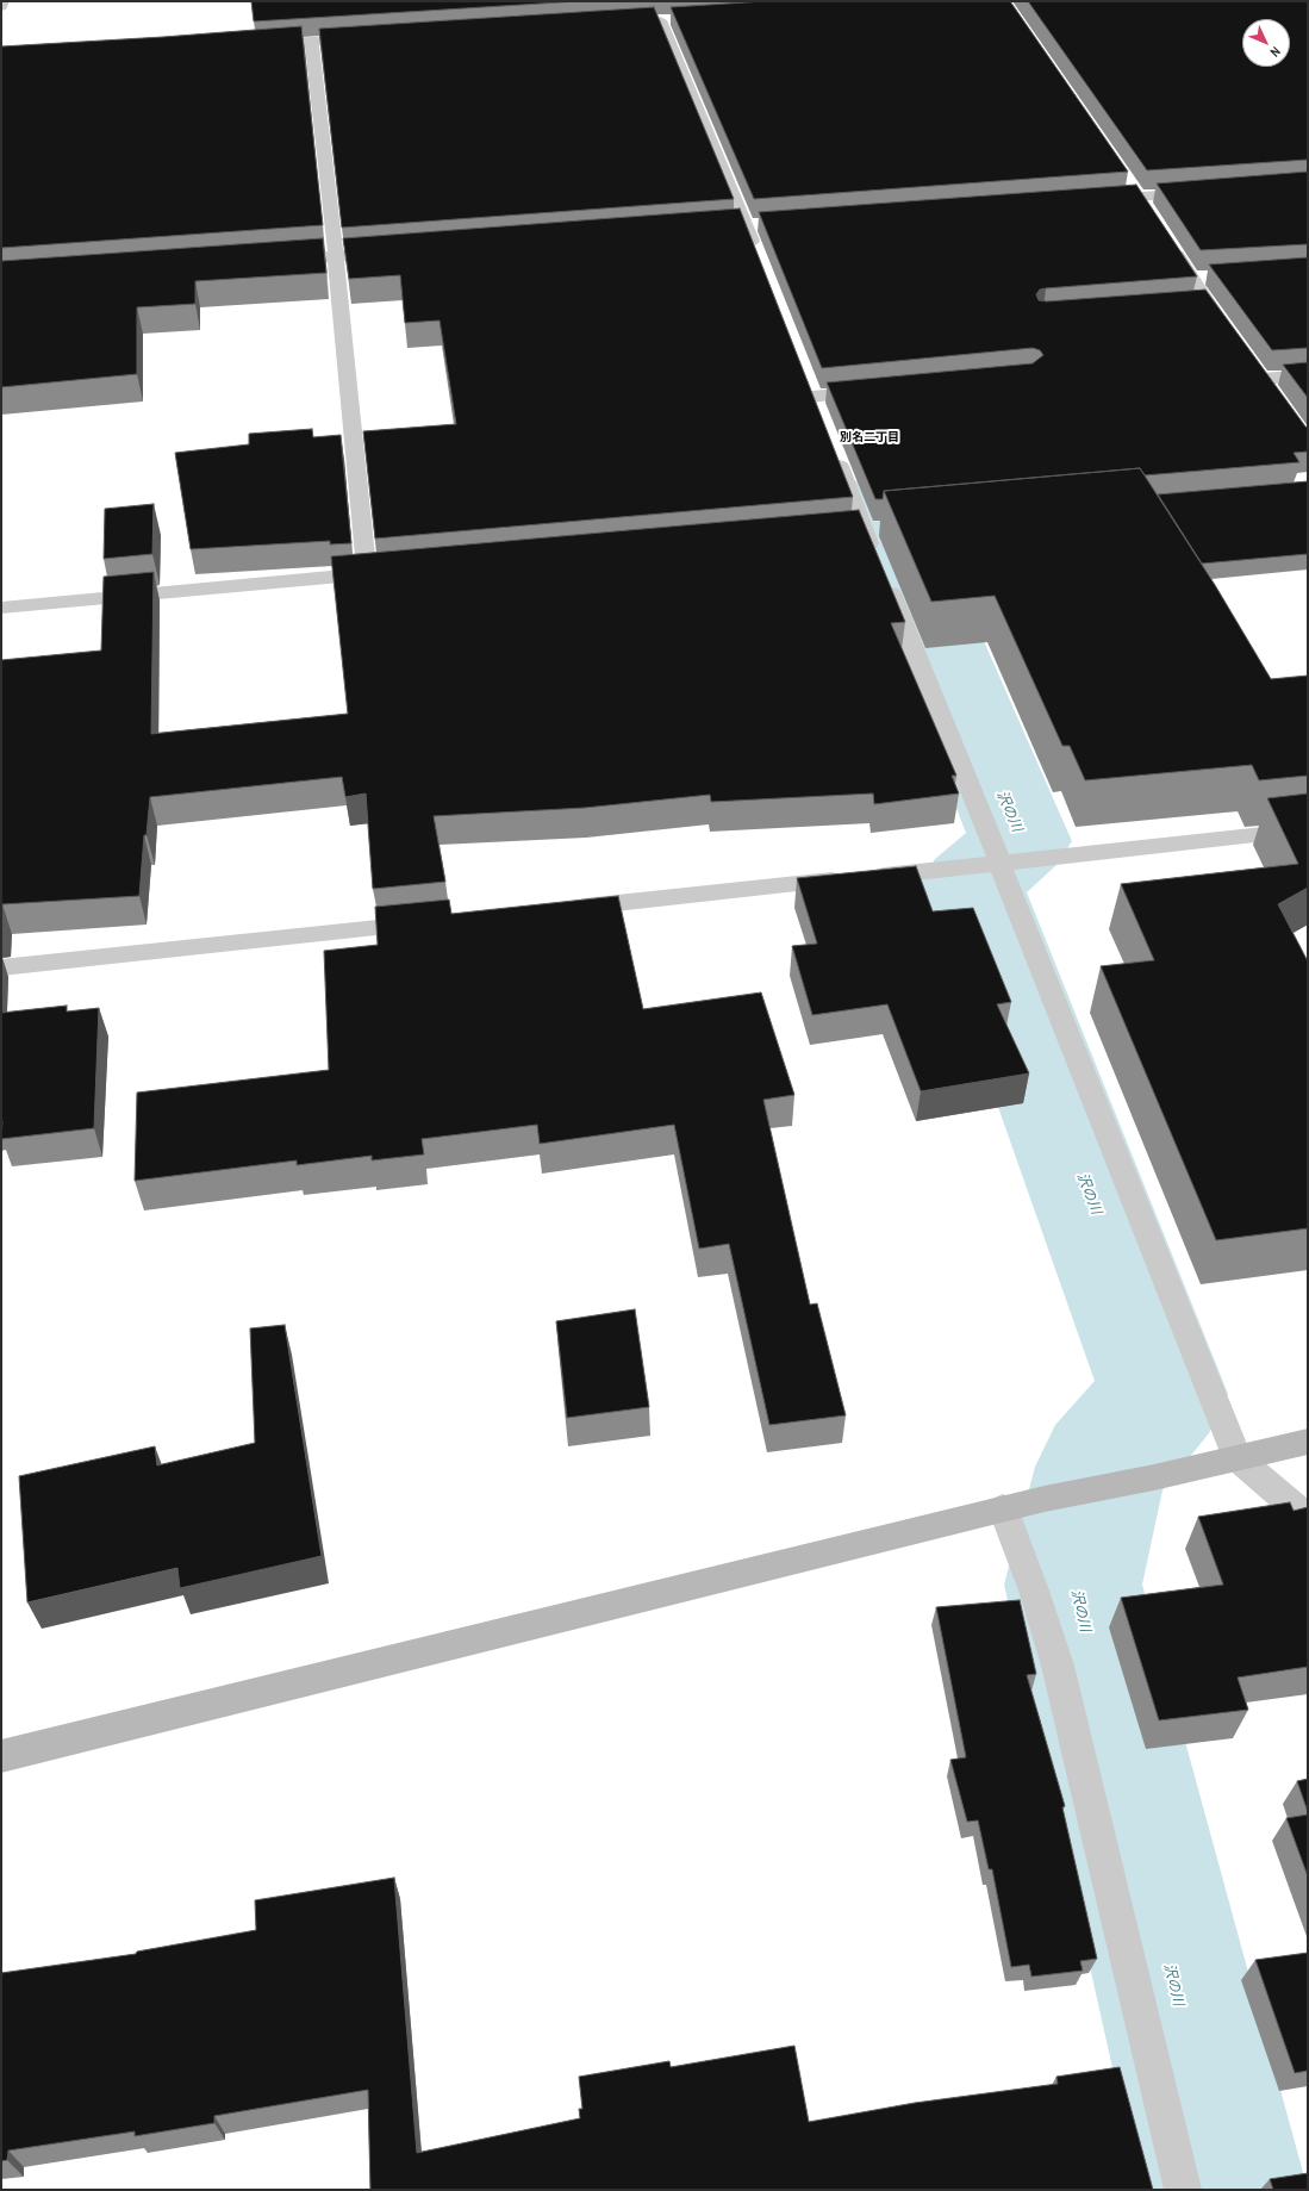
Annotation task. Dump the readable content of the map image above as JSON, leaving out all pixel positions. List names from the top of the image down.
{
  "districts": ["別名二丁目"],
  "water": ["沢の川"],
  "north": "bottom right"
}
